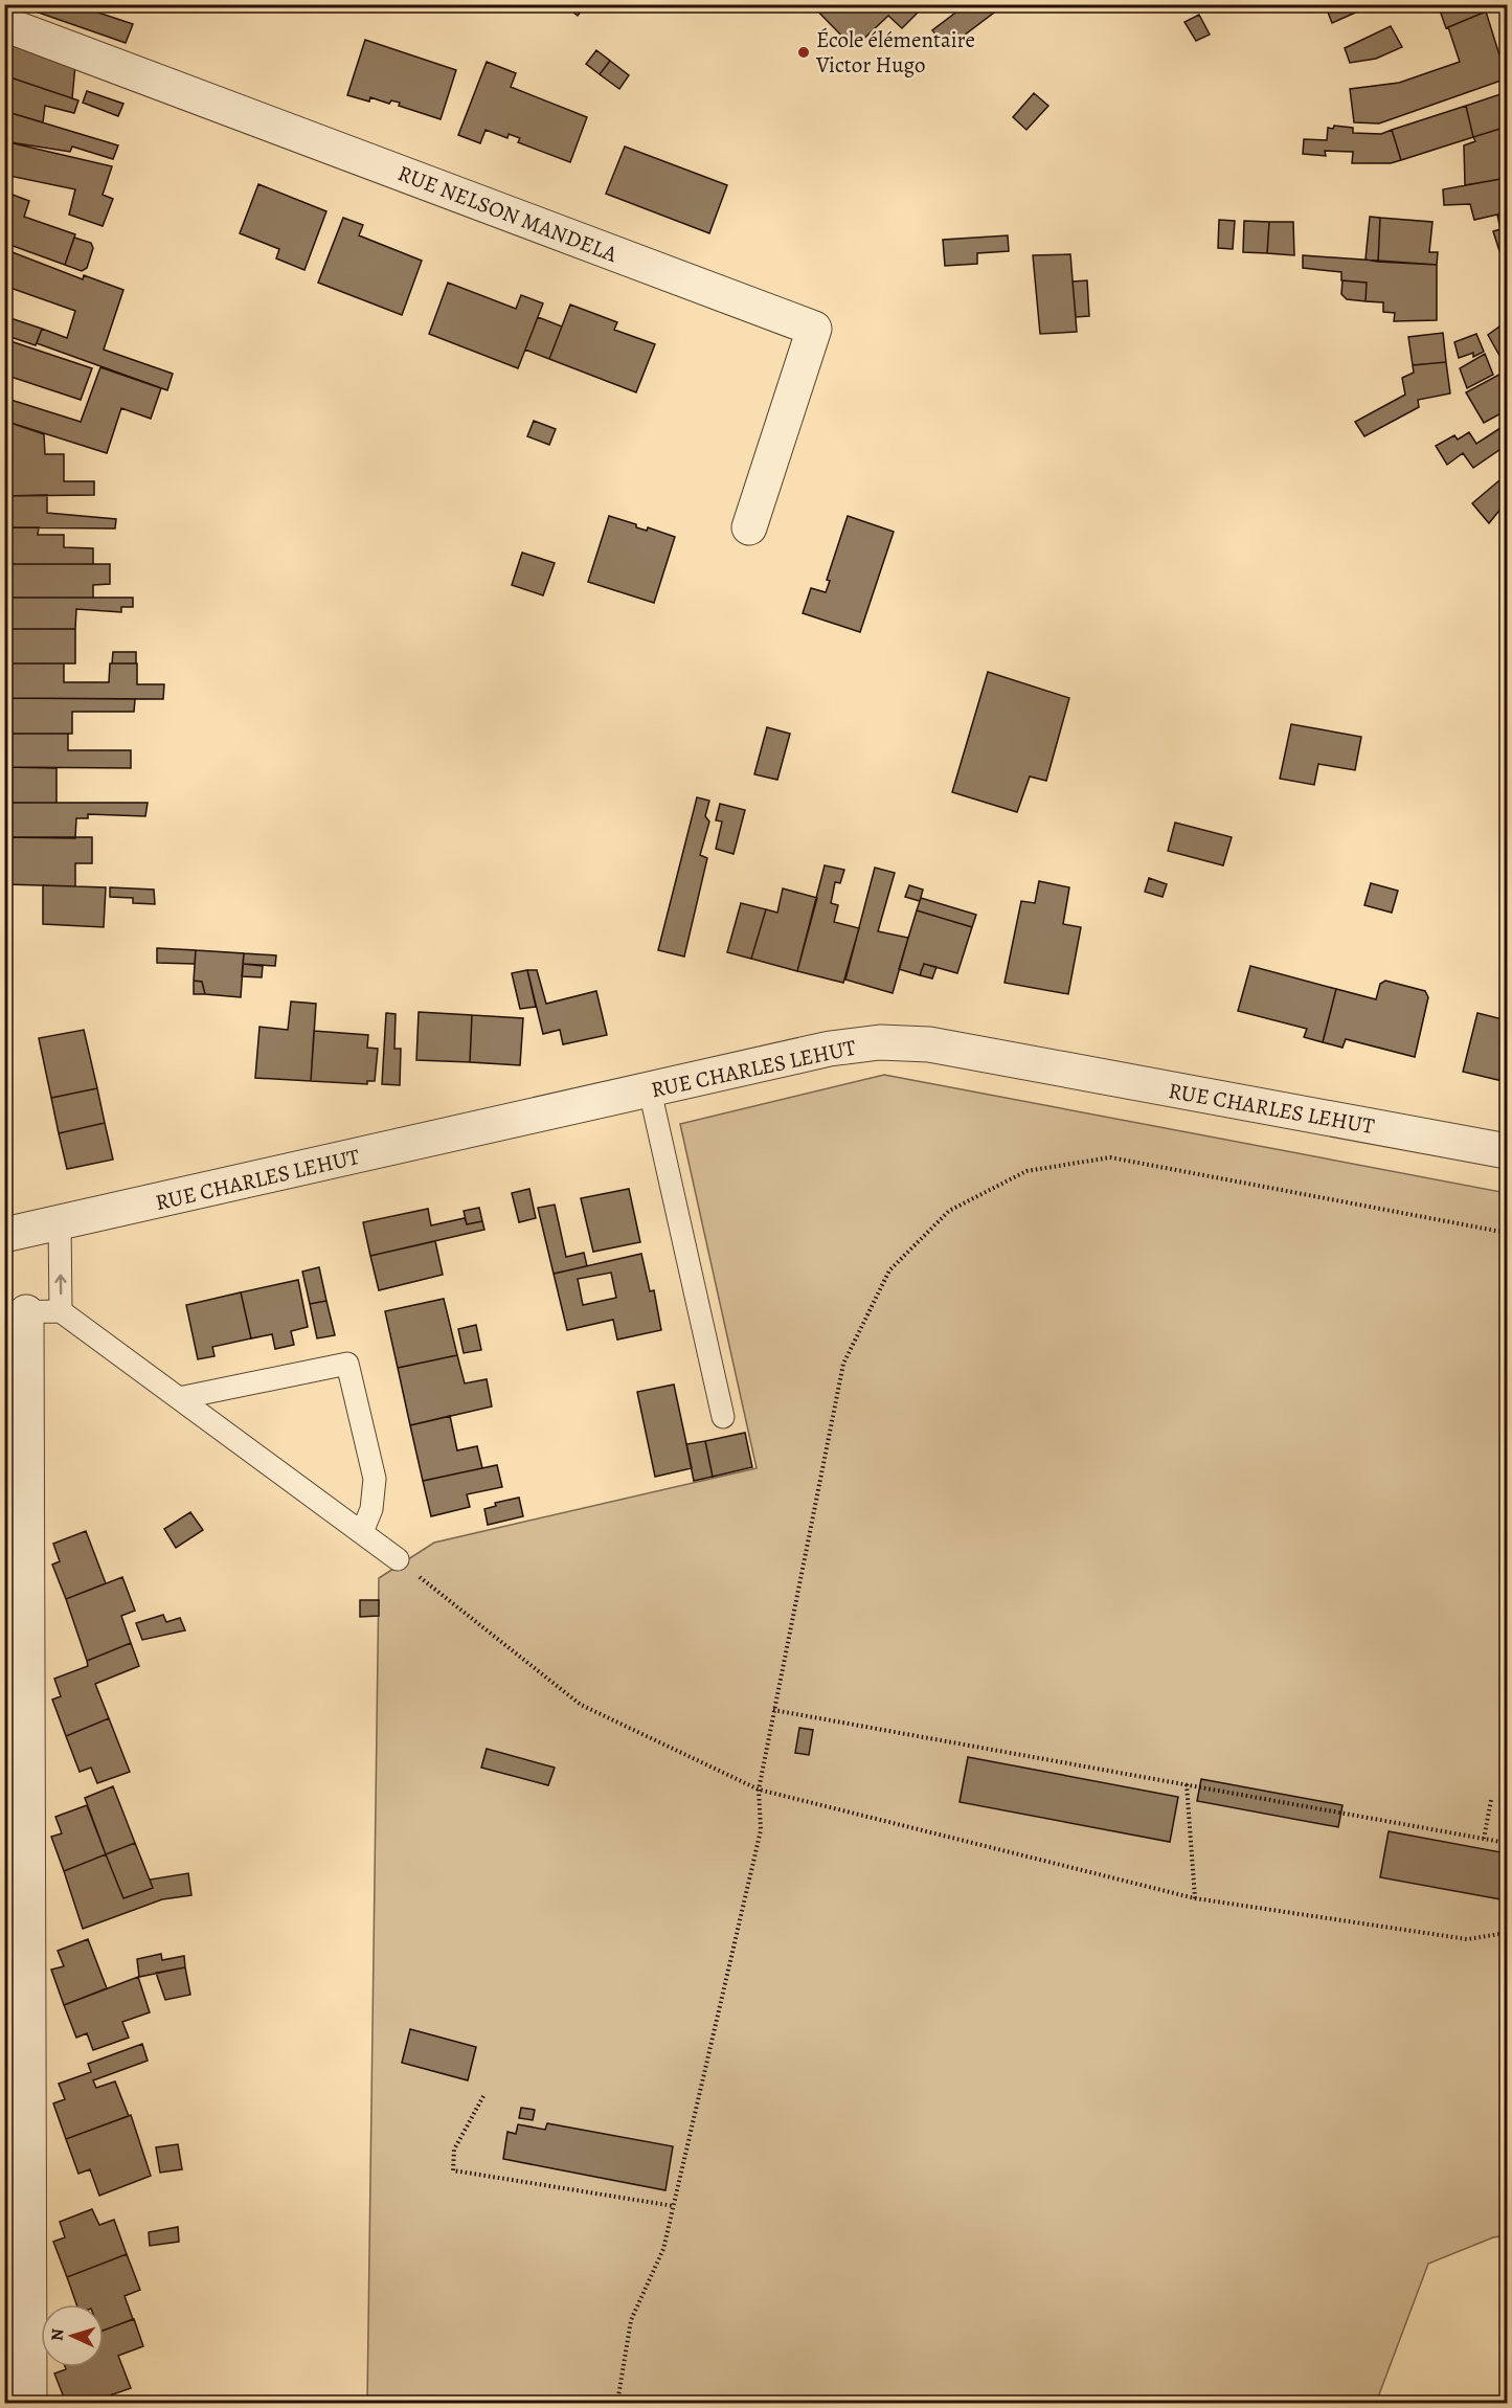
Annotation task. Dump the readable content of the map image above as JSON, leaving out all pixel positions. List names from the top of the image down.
{
  "streets": {
    "street": ["RUE NELSON MANDELA", "RUE CHARLES LEHUT"]
  },
  "places": ["École élémentaire Victor Hugo"],
  "north": "left"
}
